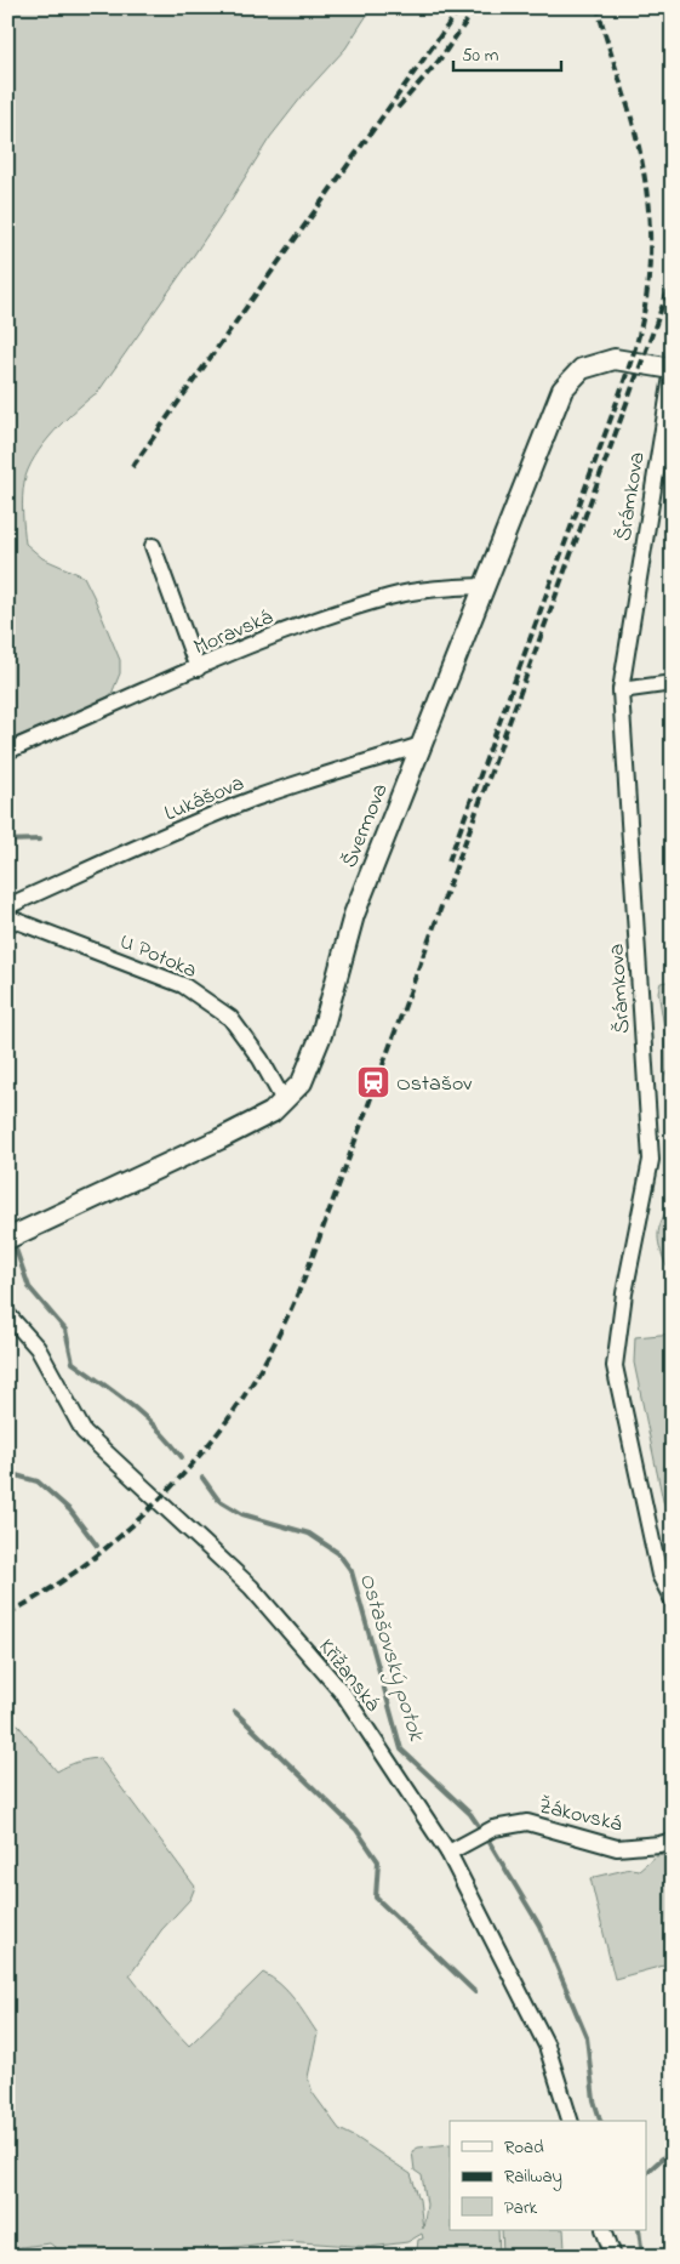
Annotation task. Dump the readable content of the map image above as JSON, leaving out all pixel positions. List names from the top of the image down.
{
  "streets": {
    "street": [
      "Šrámkova",
      "Moravská",
      "Lukášova",
      "Švermova",
      "U Potoka",
      "Křižanská",
      "Žákovská"
    ]
  },
  "crossings": [
    ["Šrámkova", "Švermova"],
    ["Moravská", "Švermova"],
    ["Lukášova", "Švermova"],
    ["Švermova", "U Potoka"],
    ["Křižanská", "Žákovská"]
  ],
  "water": ["Ostašovský potok"],
  "places": {
    "station": ["Ostašov"]
  },
  "legend": ["Road", "Railway", "Park"],
  "scale_bar": "50 m"
}
